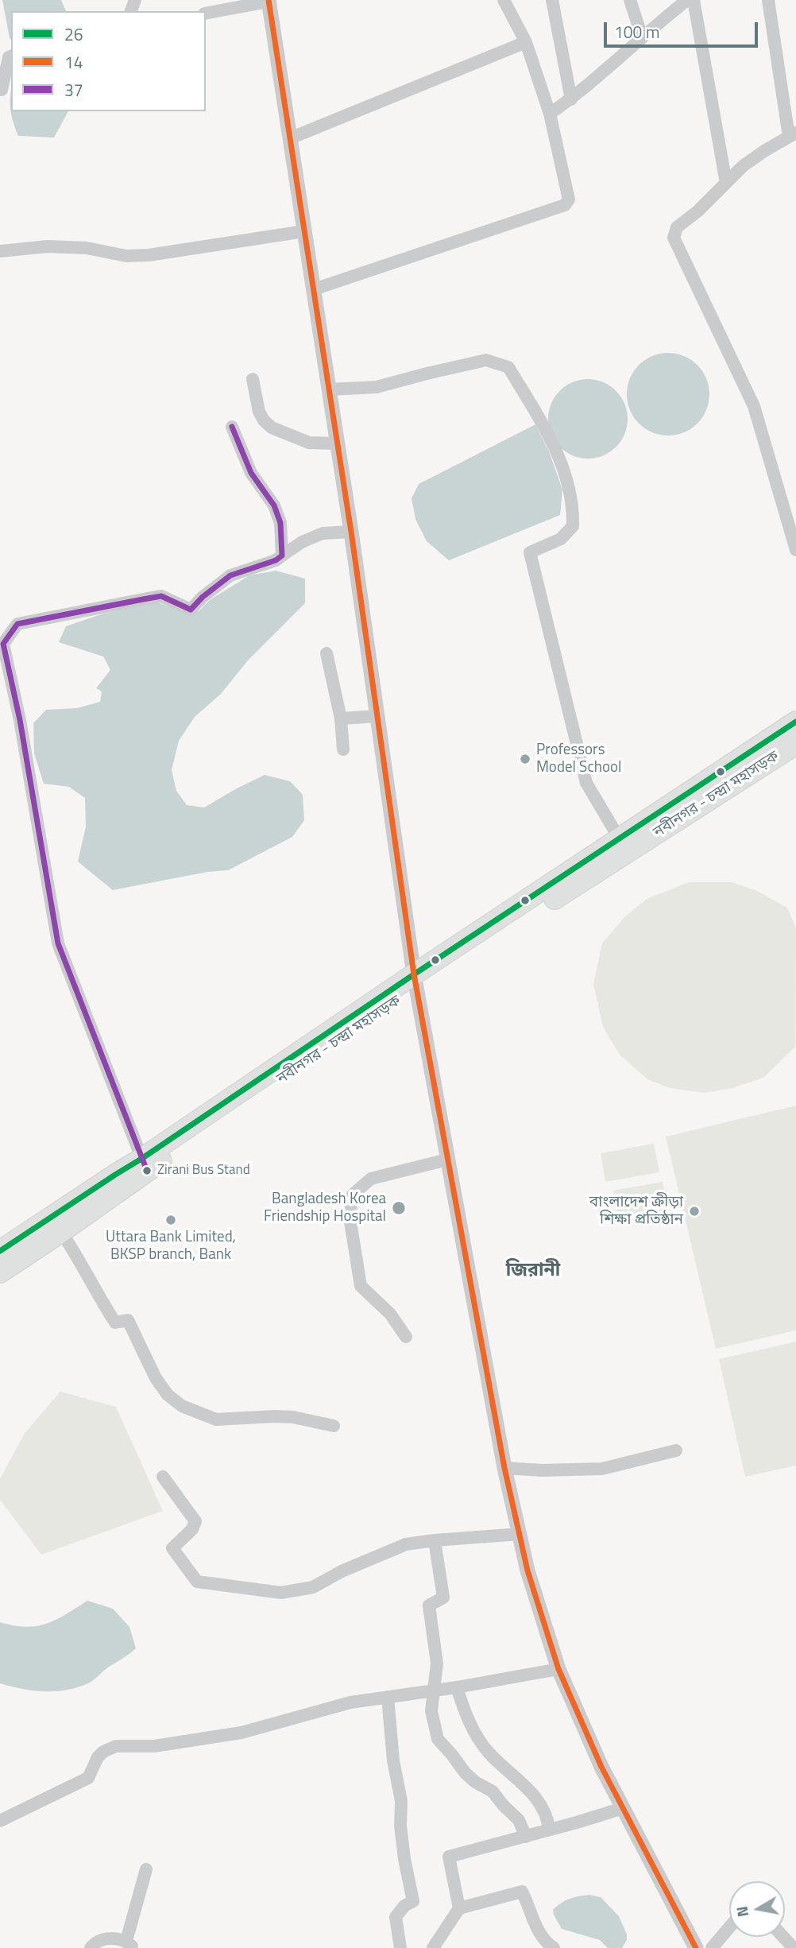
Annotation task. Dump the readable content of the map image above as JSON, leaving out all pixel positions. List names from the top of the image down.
{
  "streets": {
    "highway": ["নবীনগর - চন্দ্রা মহাসড়ক"]
  },
  "districts": ["জিরানী"],
  "places": [
    "Professors Model School",
    "Zirani Bus Stand",
    "Bangladesh Korea Friendship Hospital",
    "বাংলাদেশ ক্রীড়া শিক্ষা প্রতিষ্ঠান",
    "Uttara Bank Limited, BKSP branch, Bank"
  ],
  "lines": ["transit line 14", "transit line 37", "transit line 26"],
  "legend": ["26", "14", "37"],
  "scale_bar": "100 m",
  "north": "left"
}
